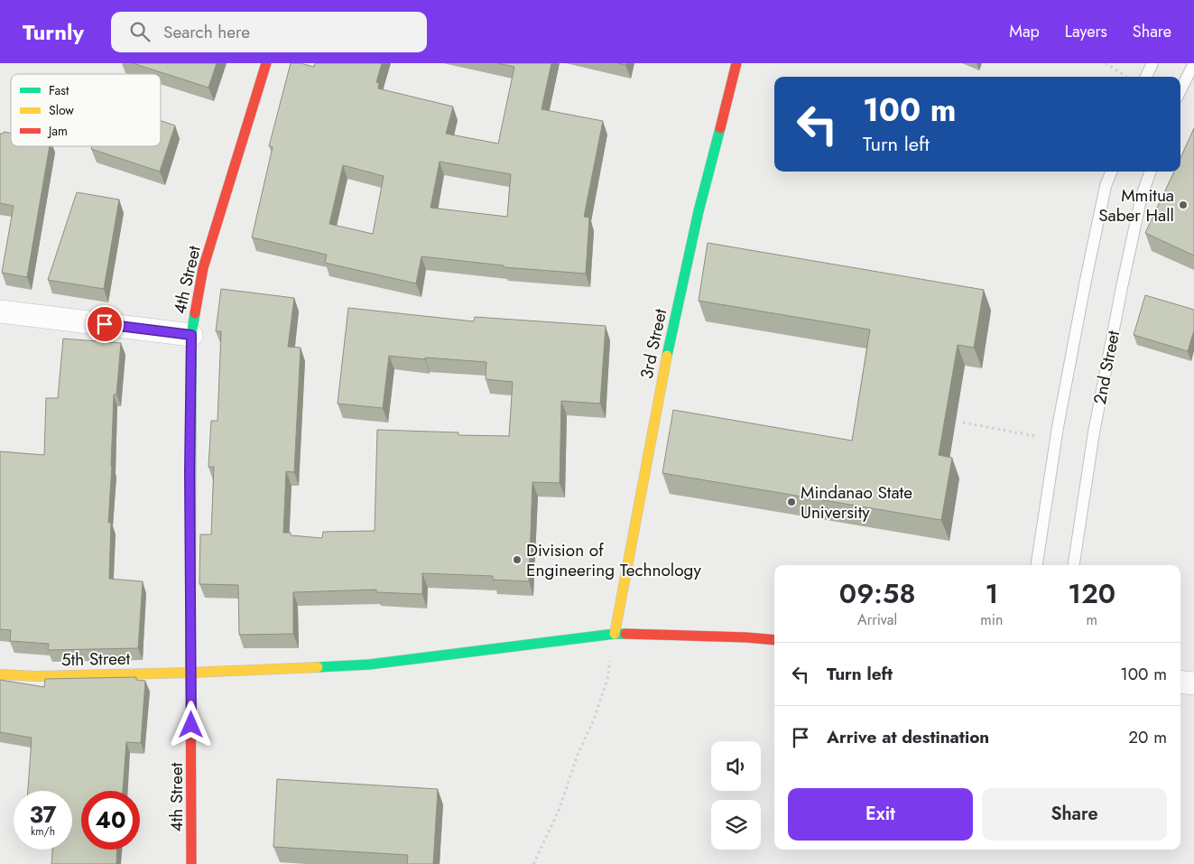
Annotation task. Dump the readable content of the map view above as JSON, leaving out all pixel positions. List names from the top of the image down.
{
  "streets": {
    "street": ["4th Street", "3rd Street", "5th Street"],
    "lane": ["2nd Street"]
  },
  "crossings": [
    ["4th Street", "5th Street"],
    ["3rd Street", "5th Street"]
  ],
  "places": ["Mmitua Saber Hall", "Mindanao State University", "Division of Engineering Technology"],
  "legend": ["Fast", "Slow", "Jam"],
  "page": {
    "header": "Turnly",
    "search": "Search here",
    "nav": ["Map", "Layers", "Share"],
    "turn": ["100 m", "Turn left"],
    "eta": [
      "09:58",
      "Arrival",
      "1",
      "min",
      "120",
      "m"
    ],
    "list": [
      {
        "name": "Turn left",
        "value": "100 m"
      },
      {
        "name": "Arrive at destination",
        "value": "20 m"
      }
    ],
    "buttons": ["Exit", "Share"],
    "speed": "37 km/h",
    "limit": "40"
  }
}
